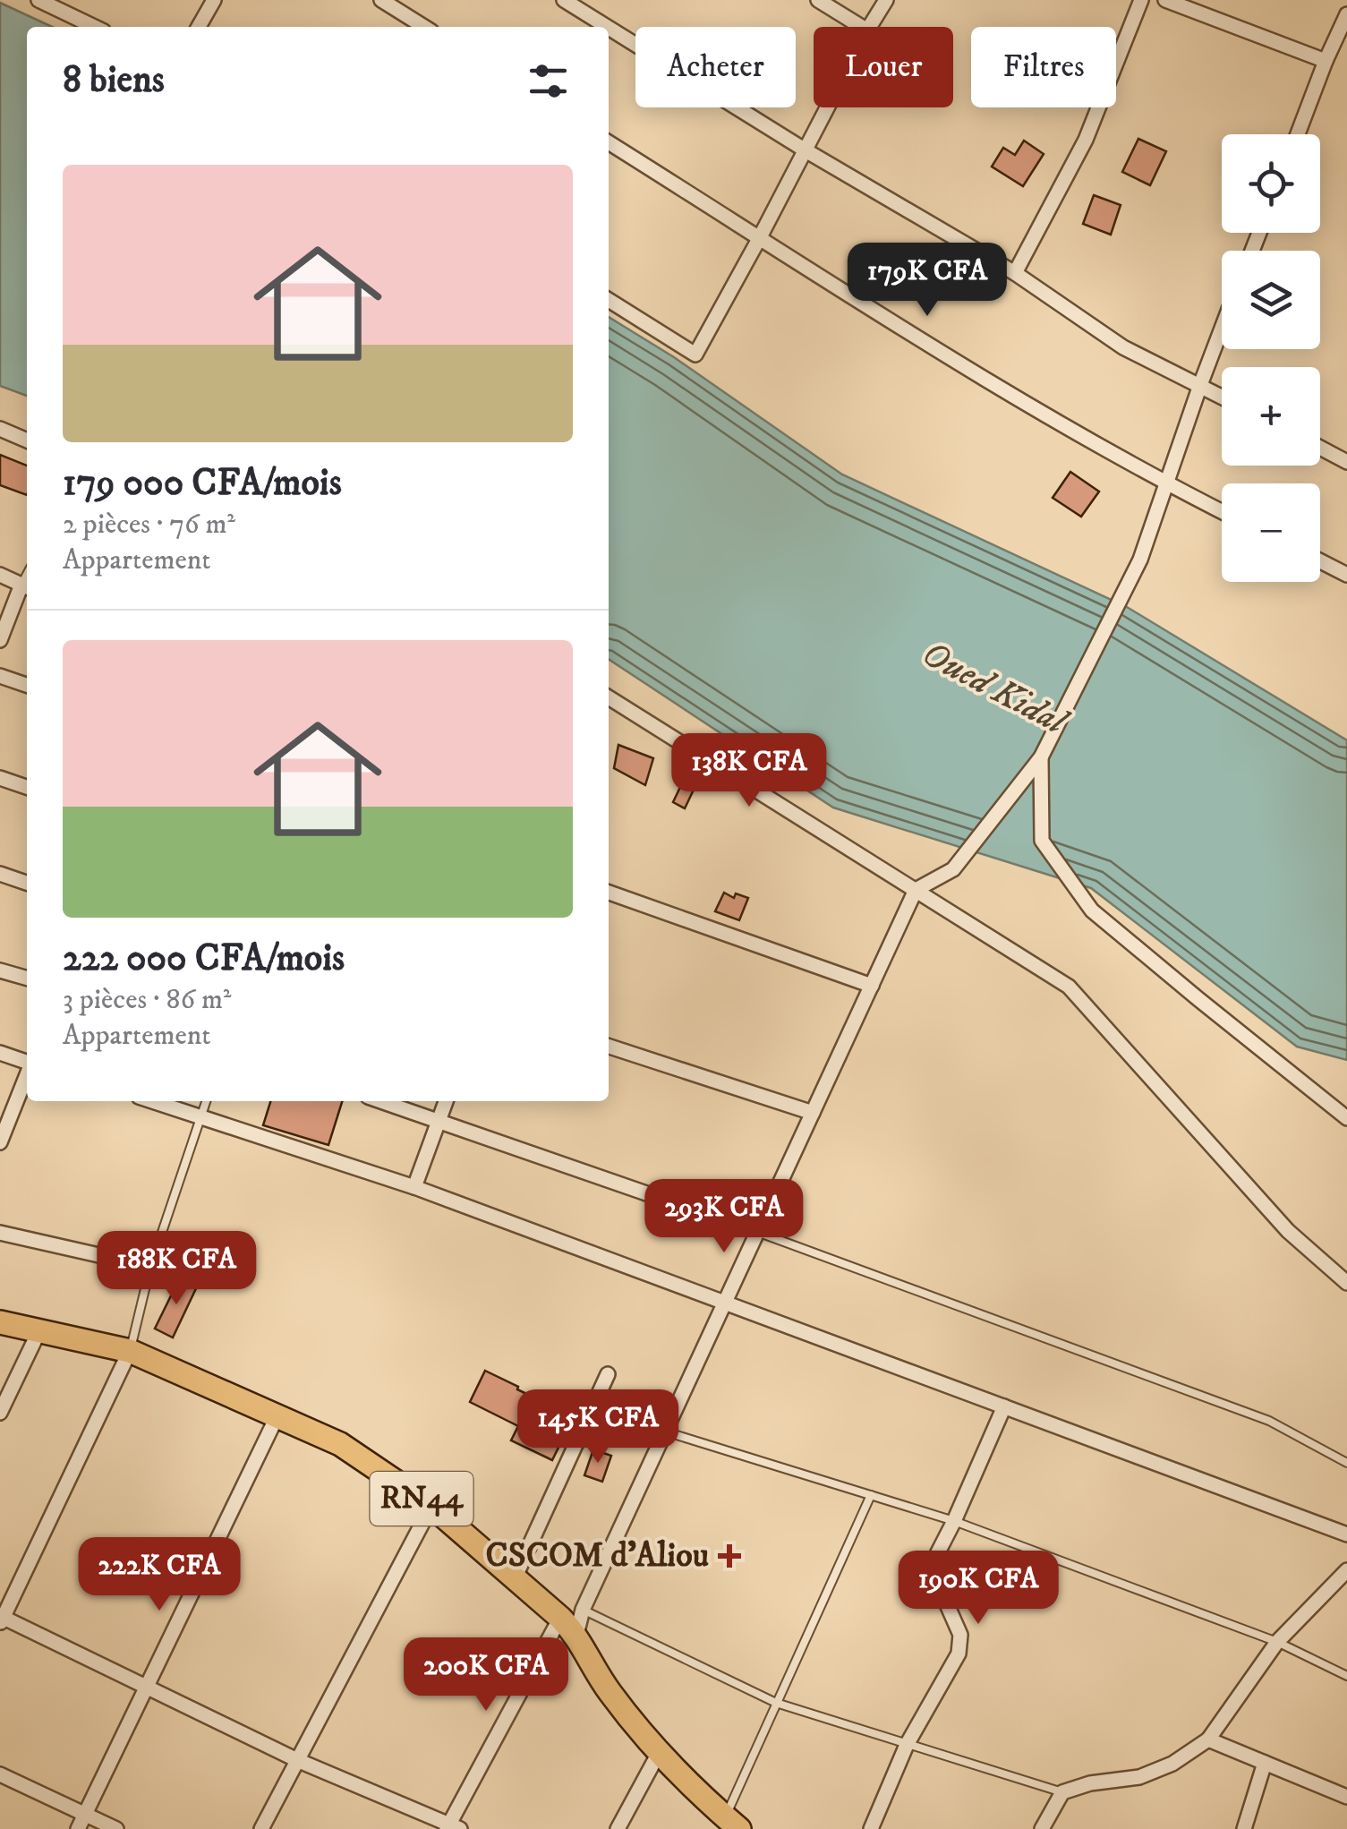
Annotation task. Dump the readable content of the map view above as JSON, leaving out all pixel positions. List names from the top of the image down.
{
  "streets": {
    "main road": ["RN44"]
  },
  "water": ["Oued Kidal"],
  "places": {
    "health": ["CSCOM d'Aliou"]
  },
  "page": {
    "chip": ["Acheter", "Louer", "Filtres"],
    "heading": "8 biens",
    "map_buttons": ["+", "−"],
    "list": [
      {
        "name": "179 000 CFA/mois",
        "note": "2 pièces · 76 m² · Appartement"
      },
      {
        "name": "222 000 CFA/mois",
        "note": "3 pièces · 86 m² · Appartement"
      }
    ],
    "price": [
      "179K CFA",
      "138K CFA",
      "293K CFA",
      "188K CFA",
      "145K CFA",
      "222K CFA",
      "190K CFA",
      "200K CFA"
    ]
  }
}
